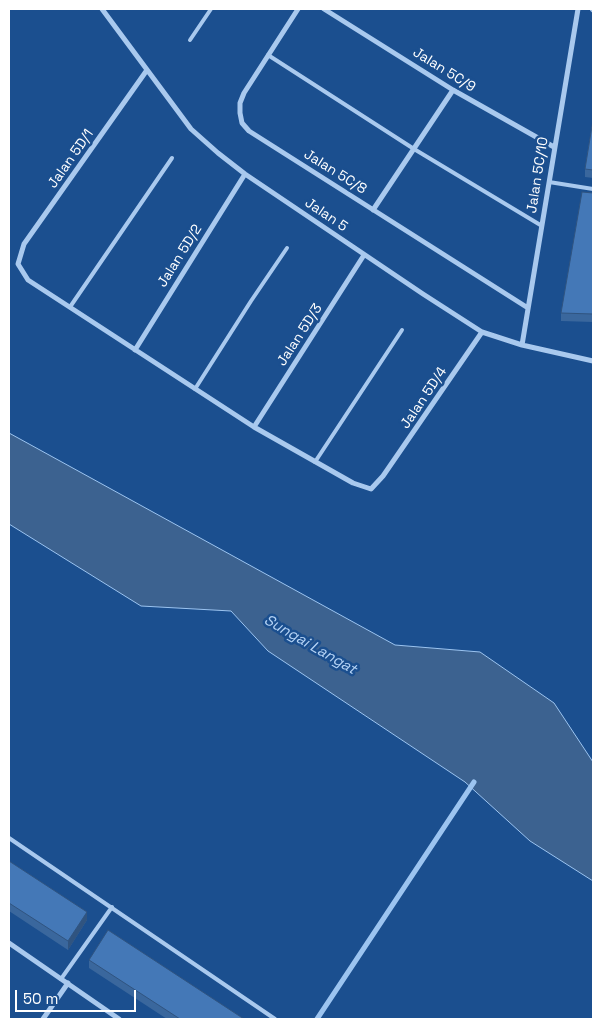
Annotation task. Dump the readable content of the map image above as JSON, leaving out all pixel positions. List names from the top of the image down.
{
  "streets": {
    "street": [
      "Jalan 5C/9",
      "Jalan 5D/1",
      "Jalan 5C/8",
      "Jalan 5C/10",
      "Jalan 5",
      "Jalan 5D/2",
      "Jalan 5D/3",
      "Jalan 5D/4"
    ]
  },
  "crossings": [
    ["Jalan 5C/9", "Jalan 5C/10"],
    ["Jalan 5D/1", "Jalan 5"],
    ["Jalan 5C/8", "Jalan 5C/10"],
    ["Jalan 5C/10", "Jalan 5"],
    ["Jalan 5", "Jalan 5D/2"],
    ["Jalan 5", "Jalan 5D/3"],
    ["Jalan 5", "Jalan 5D/4"]
  ],
  "water": ["Sungai Langat"],
  "scale_bar": "50 m"
}
